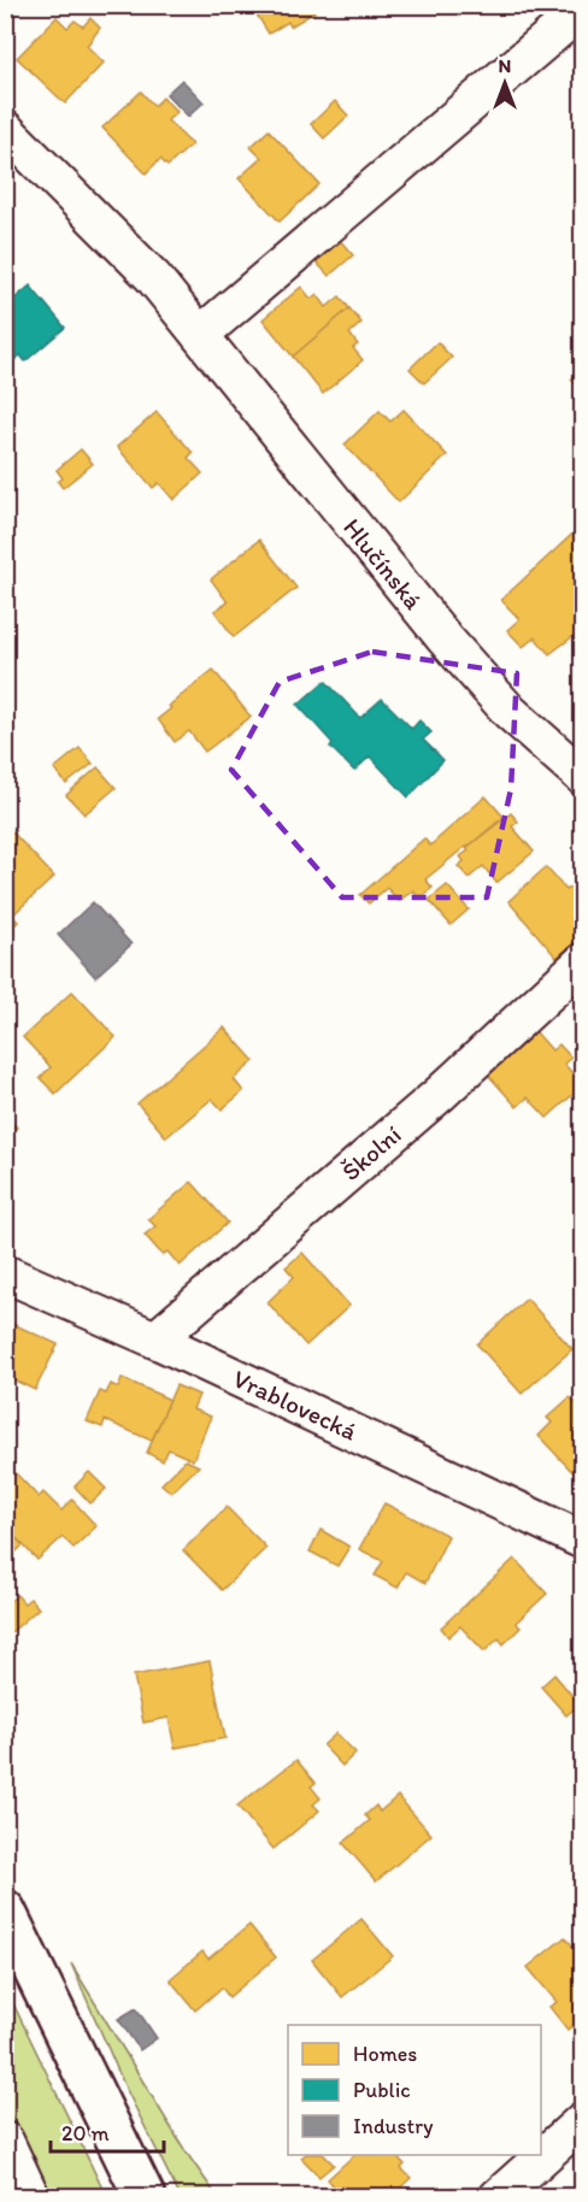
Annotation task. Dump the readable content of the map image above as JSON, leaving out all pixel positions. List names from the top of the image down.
{
  "streets": {
    "street": ["Hlučínská", "Školní", "Vrablovecká"]
  },
  "crossings": [
    ["Školní", "Vrablovecká"]
  ],
  "legend": ["Homes", "Public", "Industry"],
  "scale_bar": "20 m",
  "north": "top"
}
